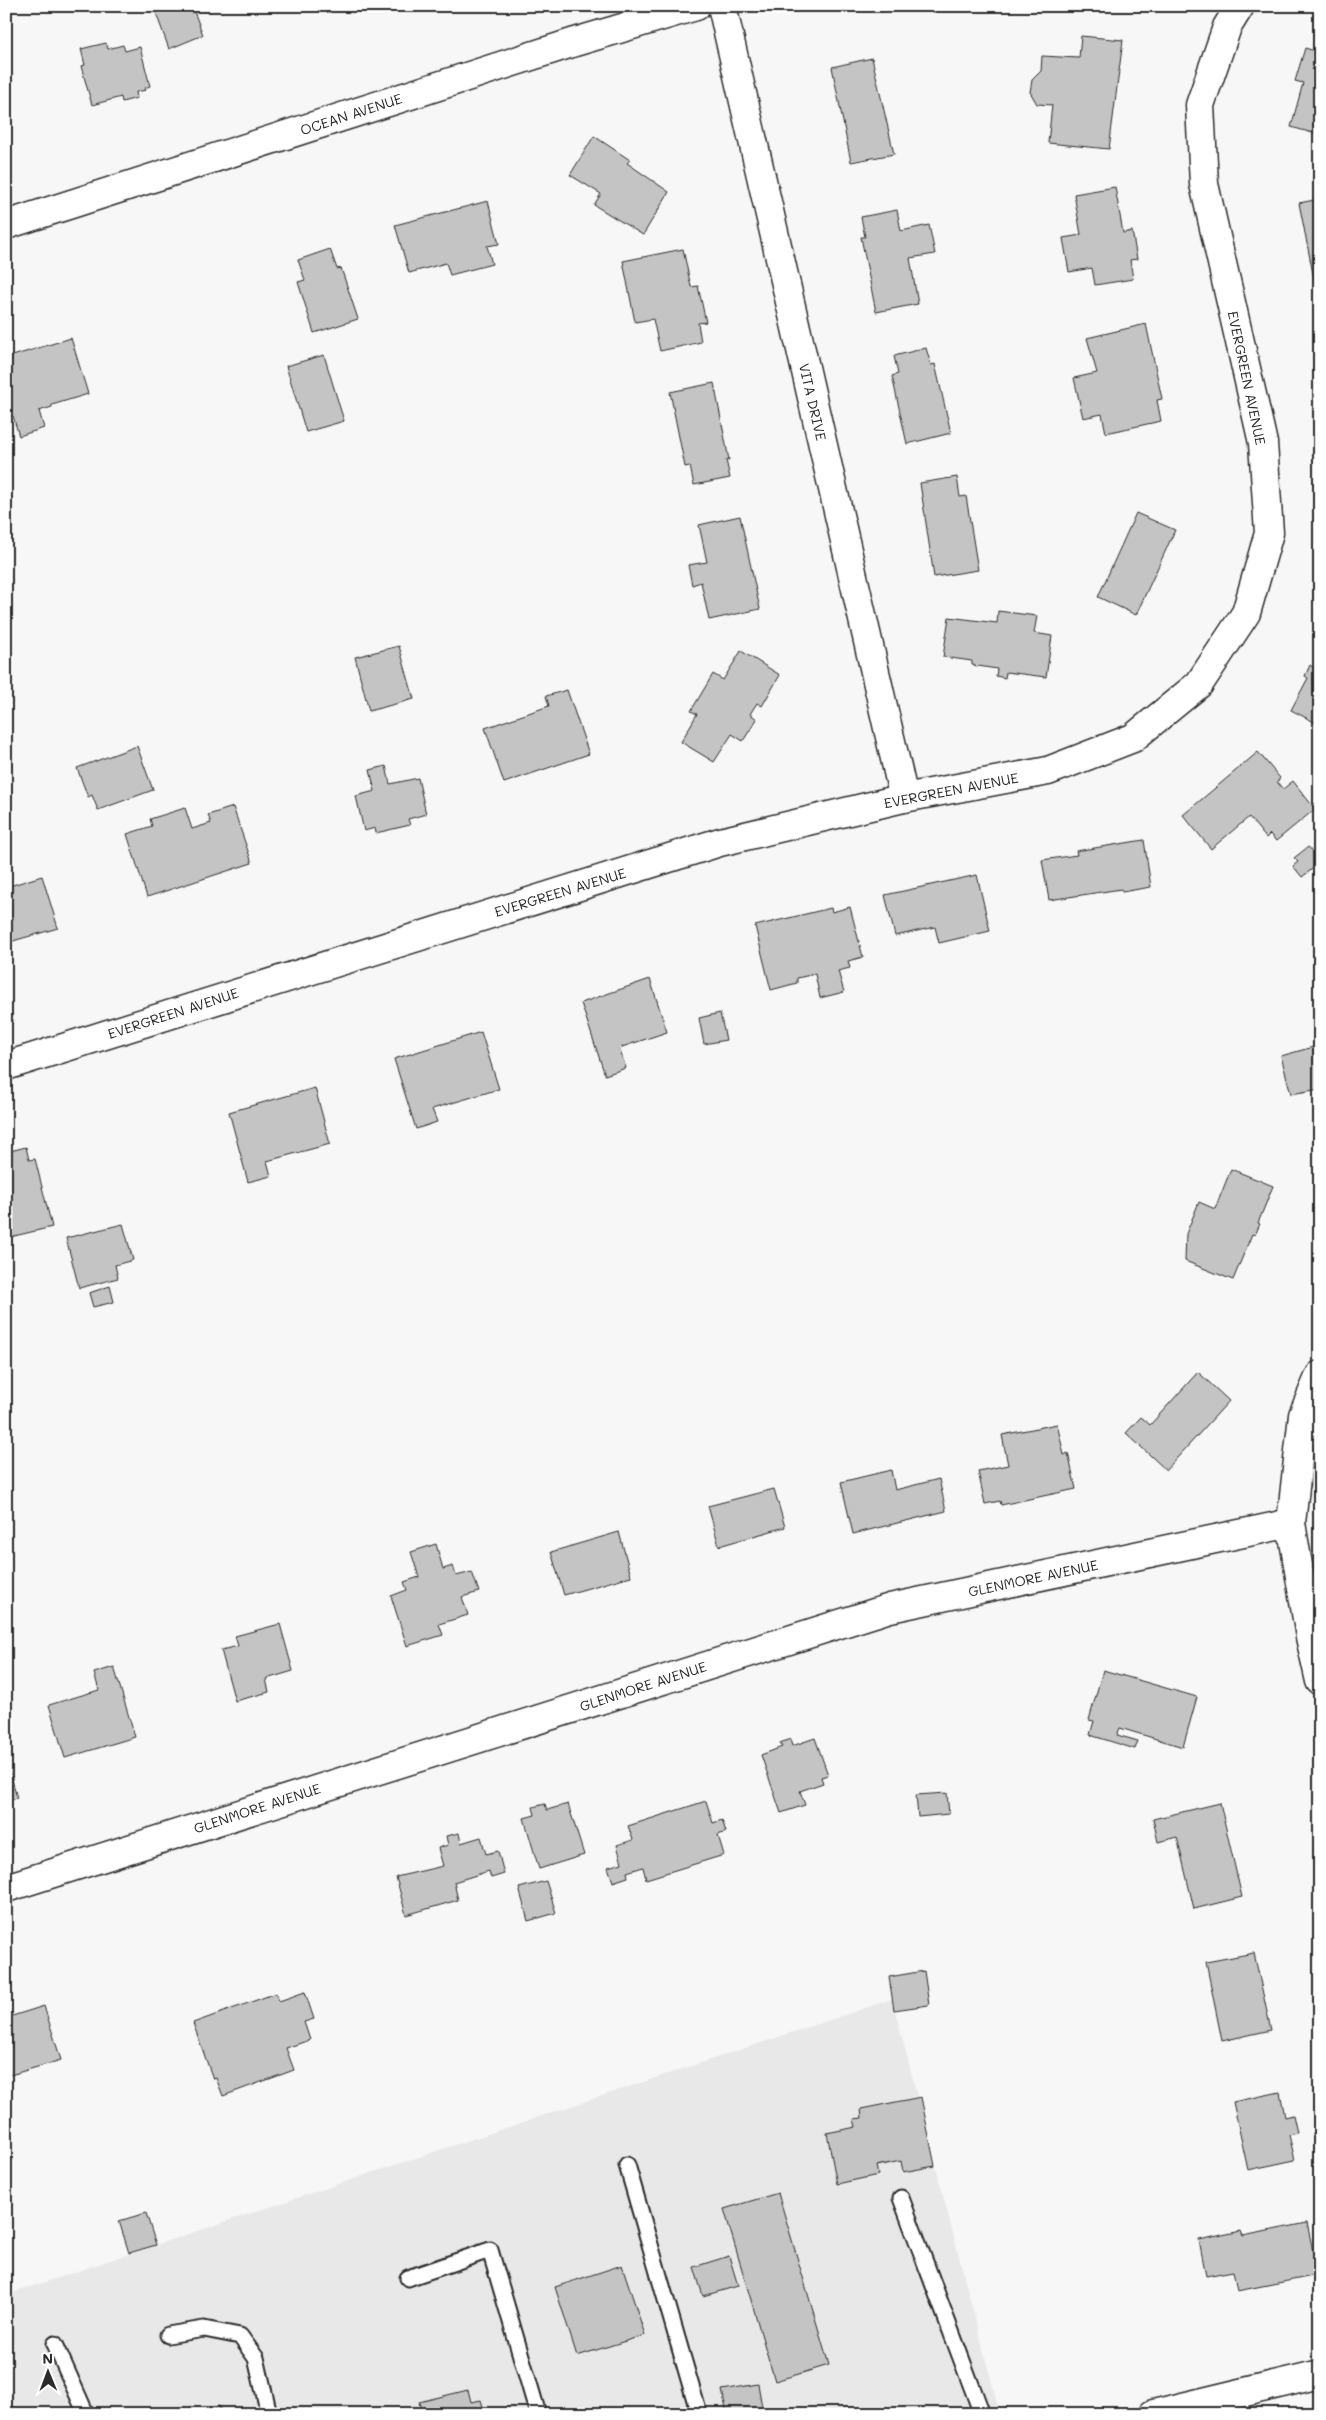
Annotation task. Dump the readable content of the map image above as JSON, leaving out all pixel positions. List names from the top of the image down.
{
  "streets": {
    "street": [
      "OCEAN AVENUE",
      "EVERGREEN AVENUE",
      "VITA DRIVE",
      "GLENMORE AVENUE"
    ]
  },
  "crossings": [
    ["EVERGREEN AVENUE", "VITA DRIVE"]
  ],
  "north": "top"
}
